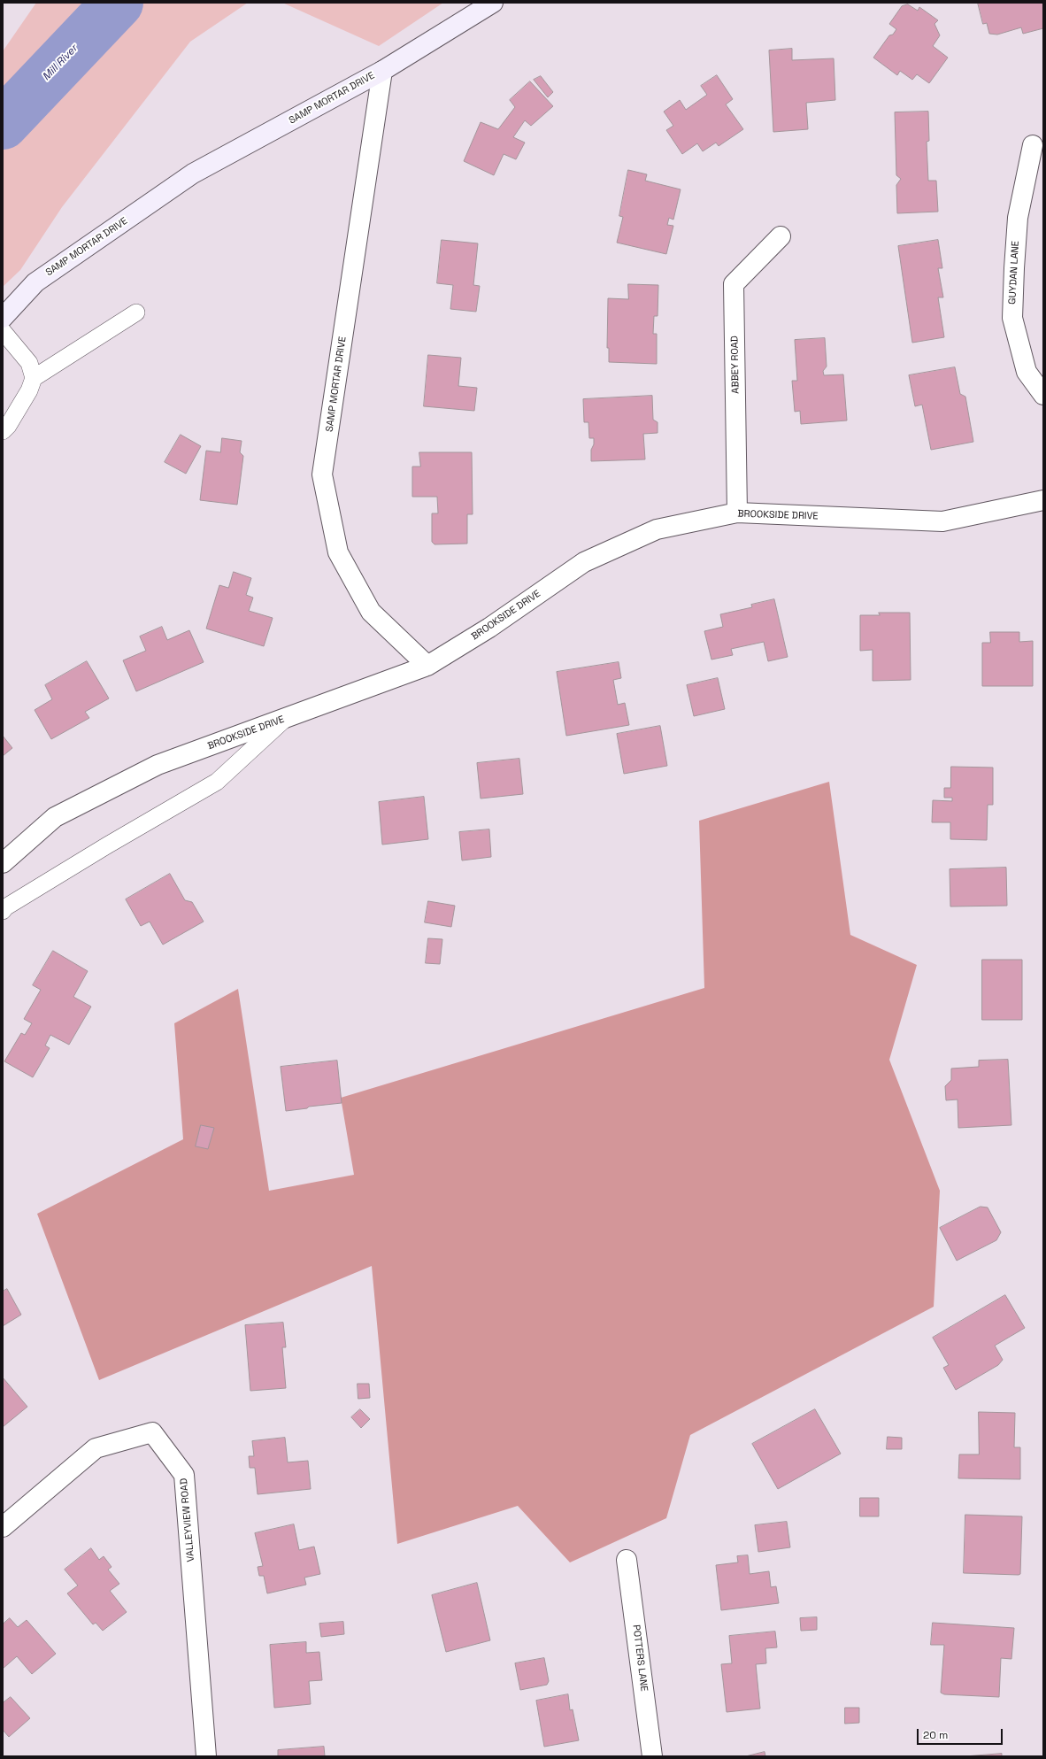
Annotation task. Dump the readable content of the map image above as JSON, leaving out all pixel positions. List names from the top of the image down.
{
  "streets": {
    "main road": ["SAMP MORTAR DRIVE"],
    "street": [
      "GUYDAN LANE",
      "ABBEY ROAD",
      "BROOKSIDE DRIVE",
      "VALLEYVIEW ROAD",
      "POTTERS LANE"
    ]
  },
  "crossings": [
    ["SAMP MORTAR DRIVE", "BROOKSIDE DRIVE"],
    ["ABBEY ROAD", "BROOKSIDE DRIVE"]
  ],
  "water": ["Mill River"],
  "scale_bar": "20 m"
}
